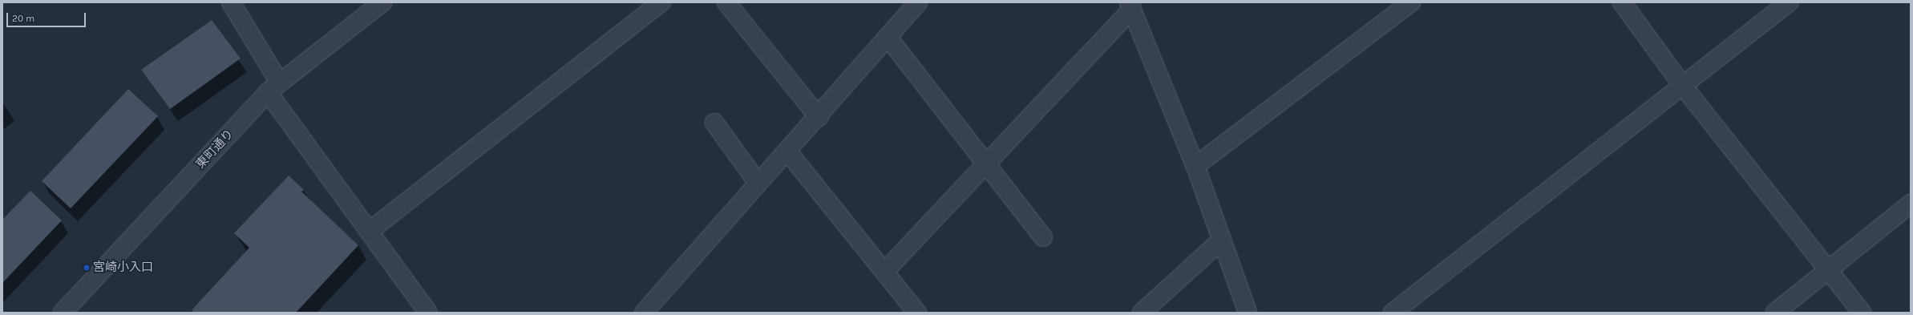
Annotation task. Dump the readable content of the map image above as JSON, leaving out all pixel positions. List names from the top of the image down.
{
  "streets": {
    "street": ["東町通り"]
  },
  "places": ["宮崎小入口"],
  "scale_bar": "20 m"
}
